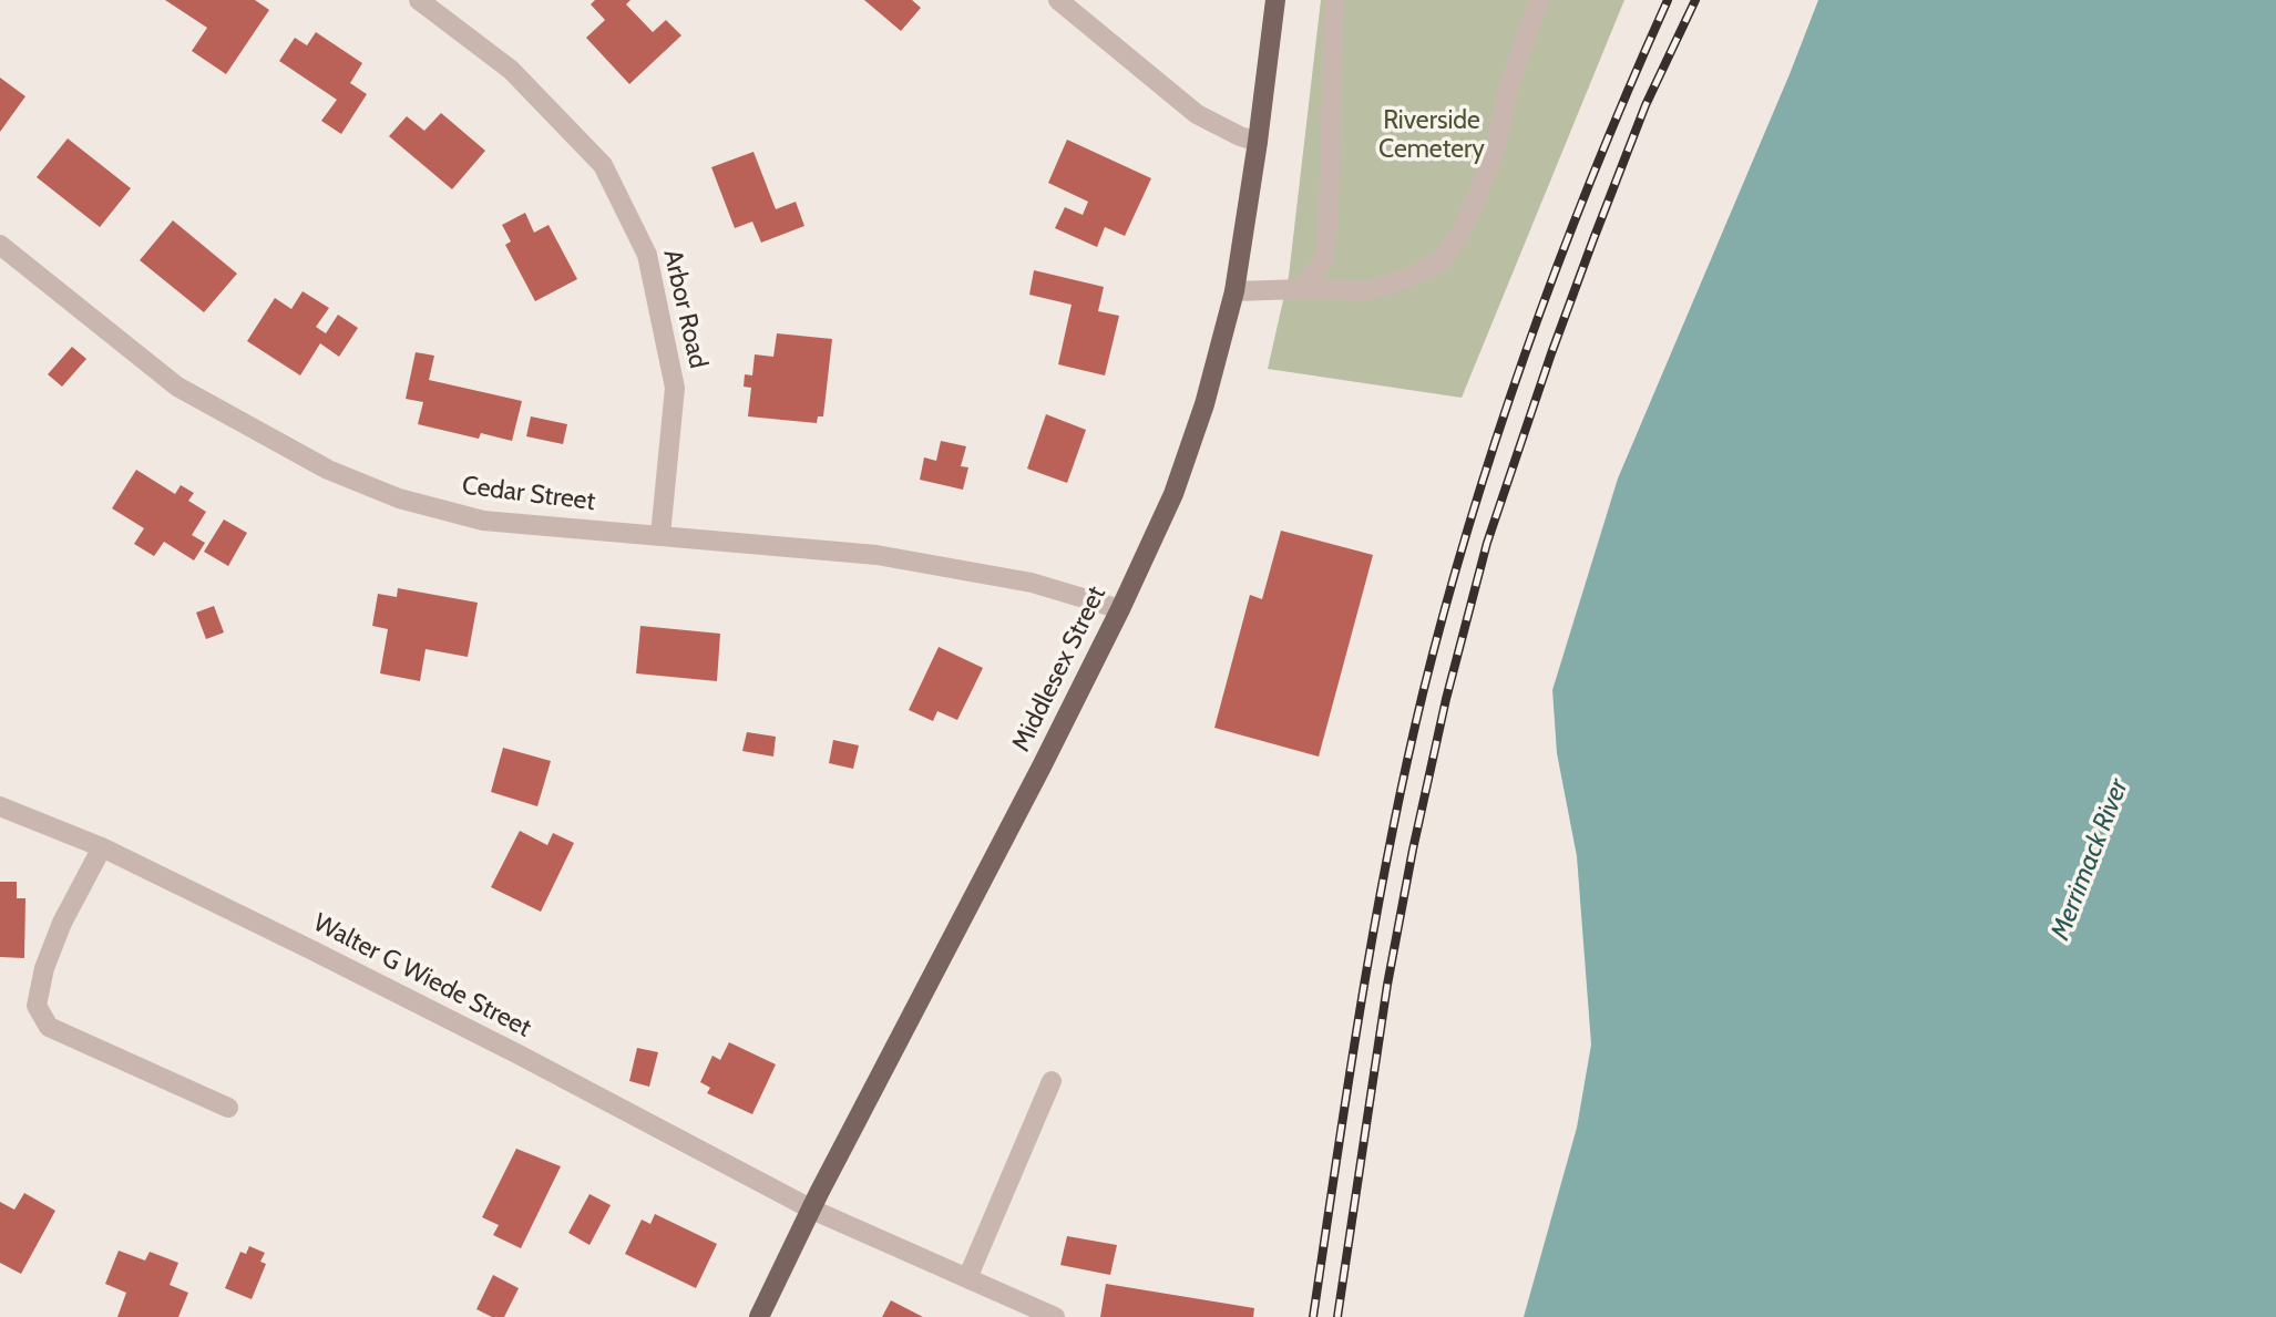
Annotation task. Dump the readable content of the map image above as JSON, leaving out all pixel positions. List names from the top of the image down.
{
  "streets": {
    "main road": ["Middlesex Street"],
    "street": ["Arbor Road", "Cedar Street", "Walter G Wiede Street"]
  },
  "crossings": [
    ["Arbor Road", "Cedar Street"],
    ["Cedar Street", "Middlesex Street"],
    ["Middlesex Street", "Walter G Wiede Street"]
  ],
  "water": ["Merrimack River"],
  "parks": ["Riverside Cemetery"]
}
